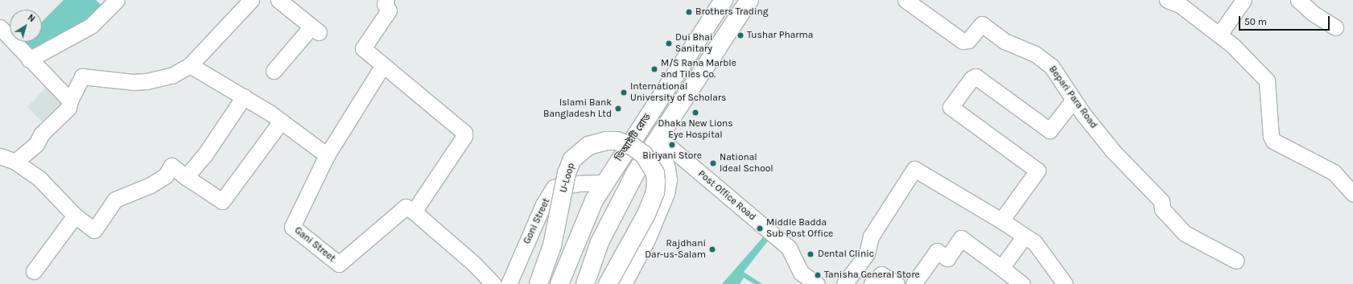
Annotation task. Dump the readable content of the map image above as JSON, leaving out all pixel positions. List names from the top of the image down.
{
  "streets": {
    "main road": ["ডিআইটি রোড", "U-Loop"],
    "street": [
      "Bepari Para Road",
      "Post Office Road",
      "Goni Street",
      "Gani Street"
    ]
  },
  "crossings": [
    ["ডিআইটি রোড", "Goni Street"]
  ],
  "places": [
    "Brothers Trading",
    "Tushar Pharma",
    "Dui Bhai Sanitary",
    "M/S Rana Marble and Tiles Co.",
    "International University of Scholars",
    "Islami Bank Bangladesh Ltd",
    "Dhaka New Lions Eye Hospital",
    "Biriyani Store",
    "National Ideal School",
    "Middle Badda Sub Post Office",
    "Rajdhani Dar-us-Salam",
    "Dental Clinic",
    "Tanisha General Store"
  ],
  "scale_bar": "50 m",
  "north": "top right"
}
